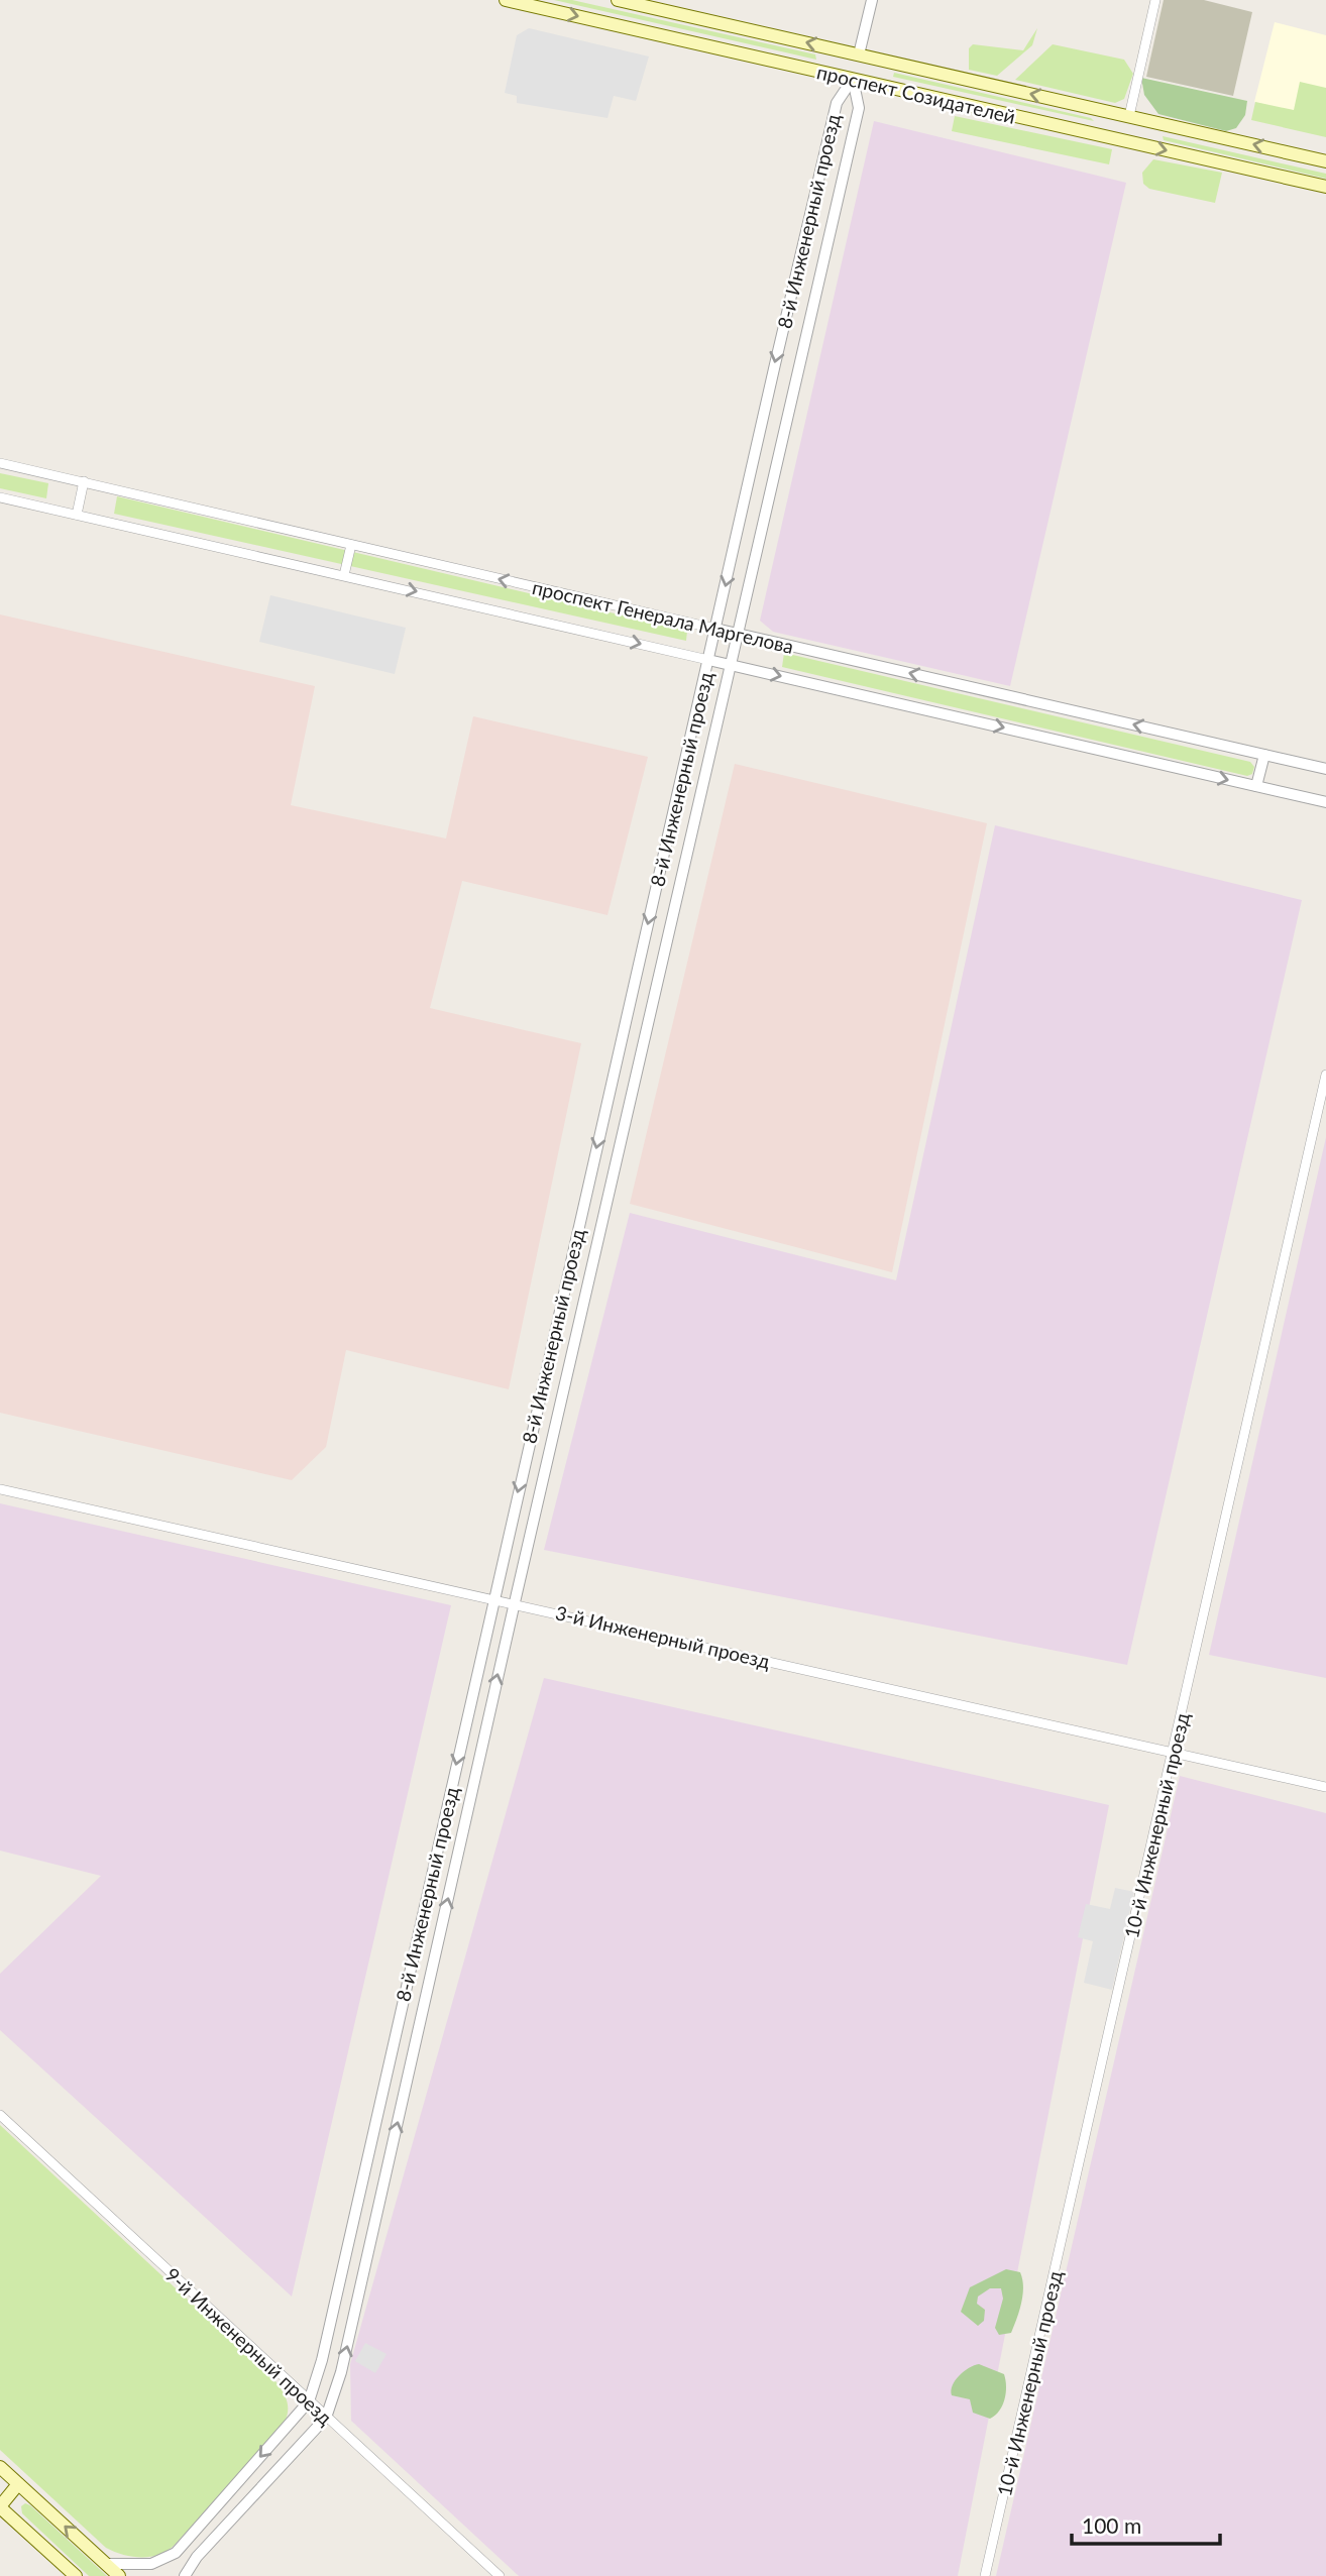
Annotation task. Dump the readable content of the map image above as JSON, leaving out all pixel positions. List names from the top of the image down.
{
  "streets": {
    "main road": ["проспект Созидателей"],
    "street": [
      "8-й Инженерный проезд",
      "проспект Генерала Маргелова",
      "3-й Инженерный проезд",
      "10-й Инженерный проезд",
      "9-й Инженерный проезд"
    ]
  },
  "crossings": [
    ["проспект Созидателей", "8-й Инженерный проезд"],
    ["8-й Инженерный проезд", "проспект Генерала Маргелова"],
    ["8-й Инженерный проезд", "3-й Инженерный проезд"],
    ["8-й Инженерный проезд", "9-й Инженерный проезд"],
    ["3-й Инженерный проезд", "10-й Инженерный проезд"]
  ],
  "scale_bar": "100 m"
}
